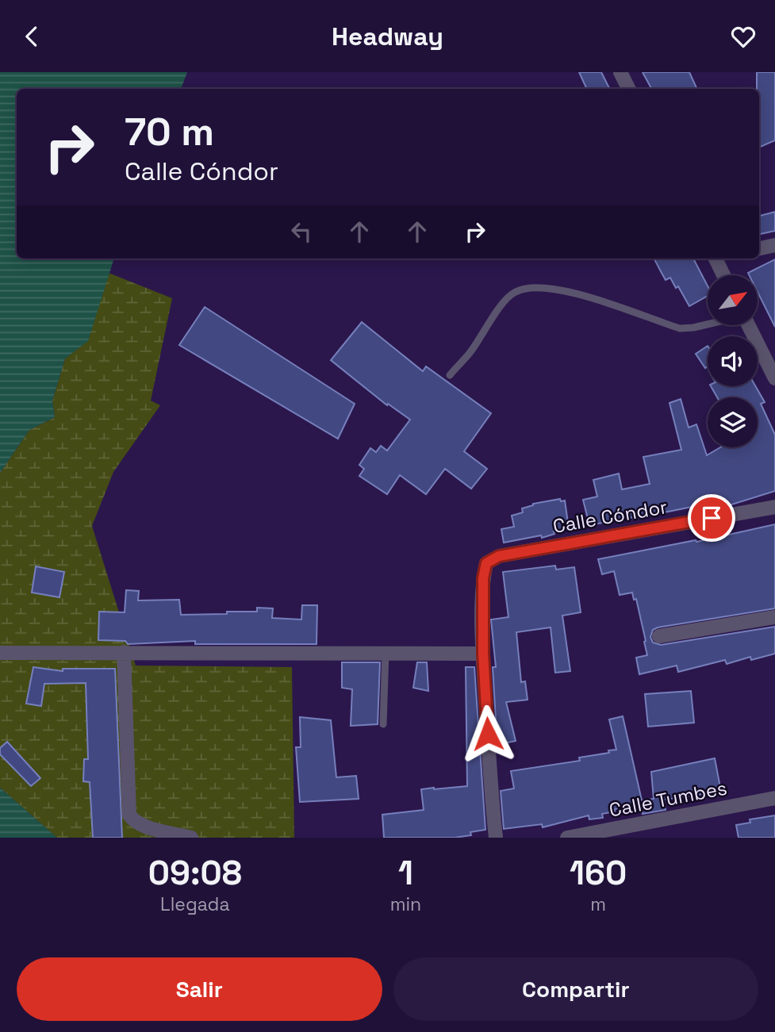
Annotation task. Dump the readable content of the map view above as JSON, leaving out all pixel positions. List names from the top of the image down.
{
  "streets": {
    "street": ["Calle Cóndor", "Calle Tumbes"]
  },
  "north": "top right",
  "page": {
    "header": "Headway",
    "turn": ["70 m", "Calle Cóndor"],
    "eta": [
      "09:08",
      "Llegada",
      "1",
      "min",
      "160",
      "m"
    ],
    "buttons": ["Salir", "Compartir"]
  }
}
